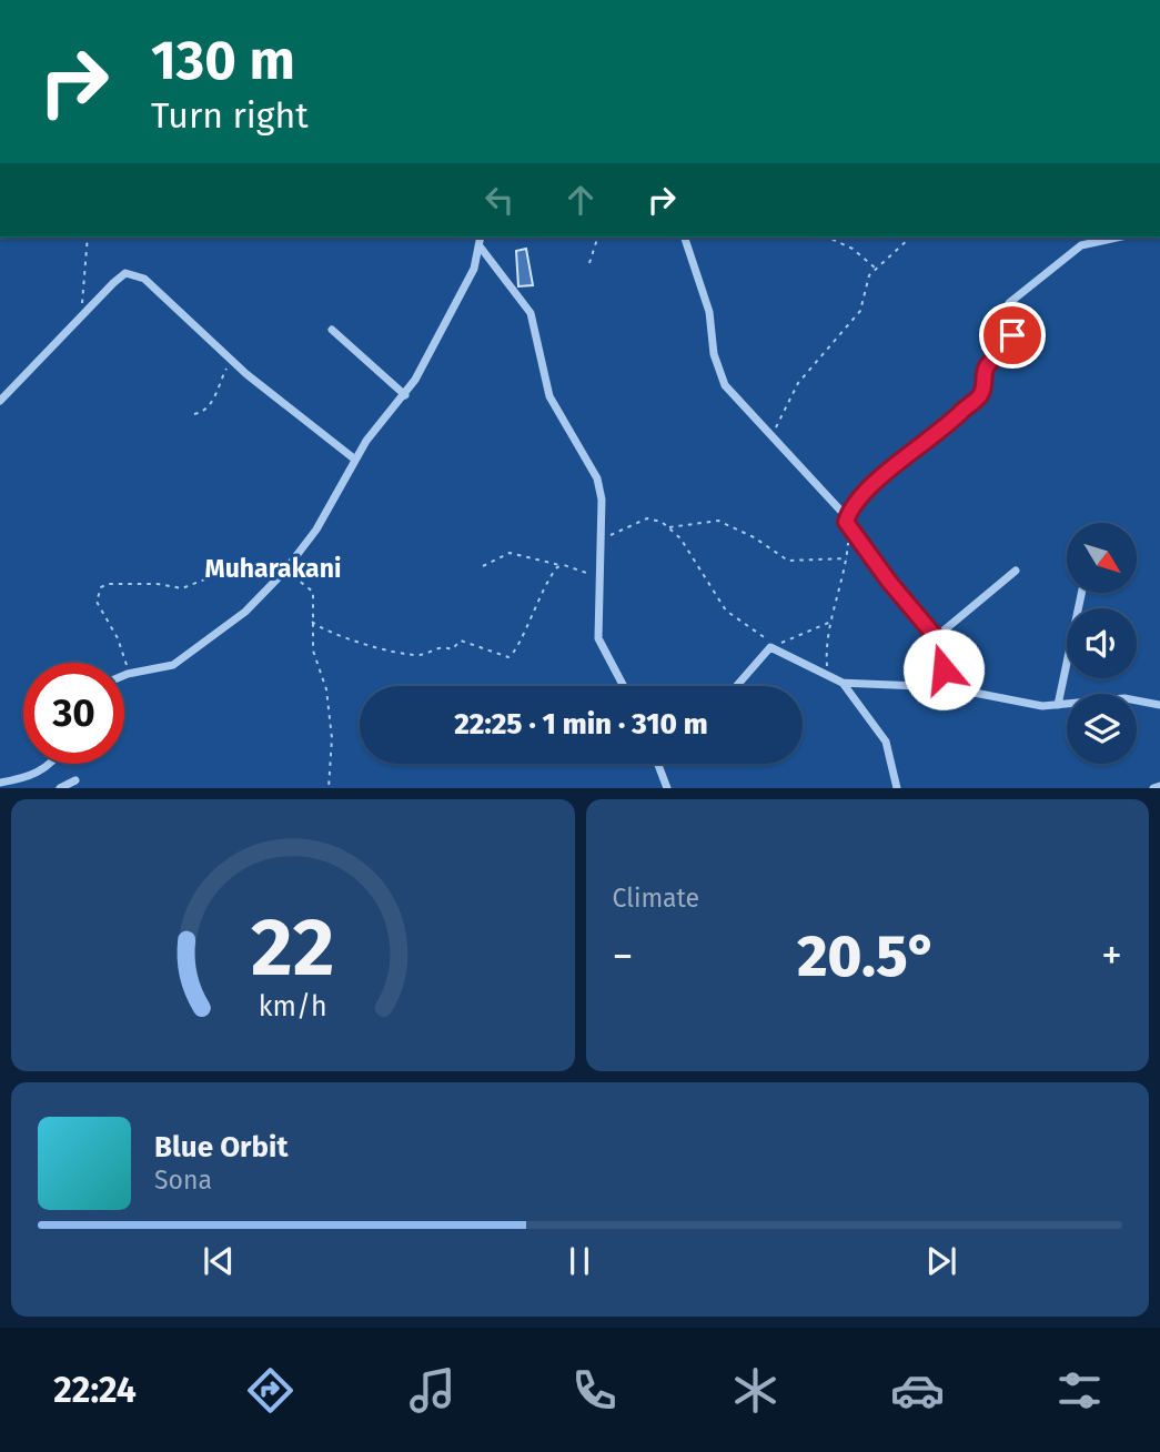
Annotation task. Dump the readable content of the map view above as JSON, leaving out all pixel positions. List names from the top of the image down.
{
  "districts": ["Muharakani"],
  "north": "bottom right",
  "page": {
    "turn": ["130 m", "Turn right"],
    "limit": "30",
    "trip": "22:25 · 1 min · 310 m",
    "tile": "Climate",
    "heat": ["−", "20.5°", "+"],
    "song": ["Blue Orbit", "Sona"],
    "tabs": "22:24",
    "gauge": ["22", "km/h"]
  }
}
